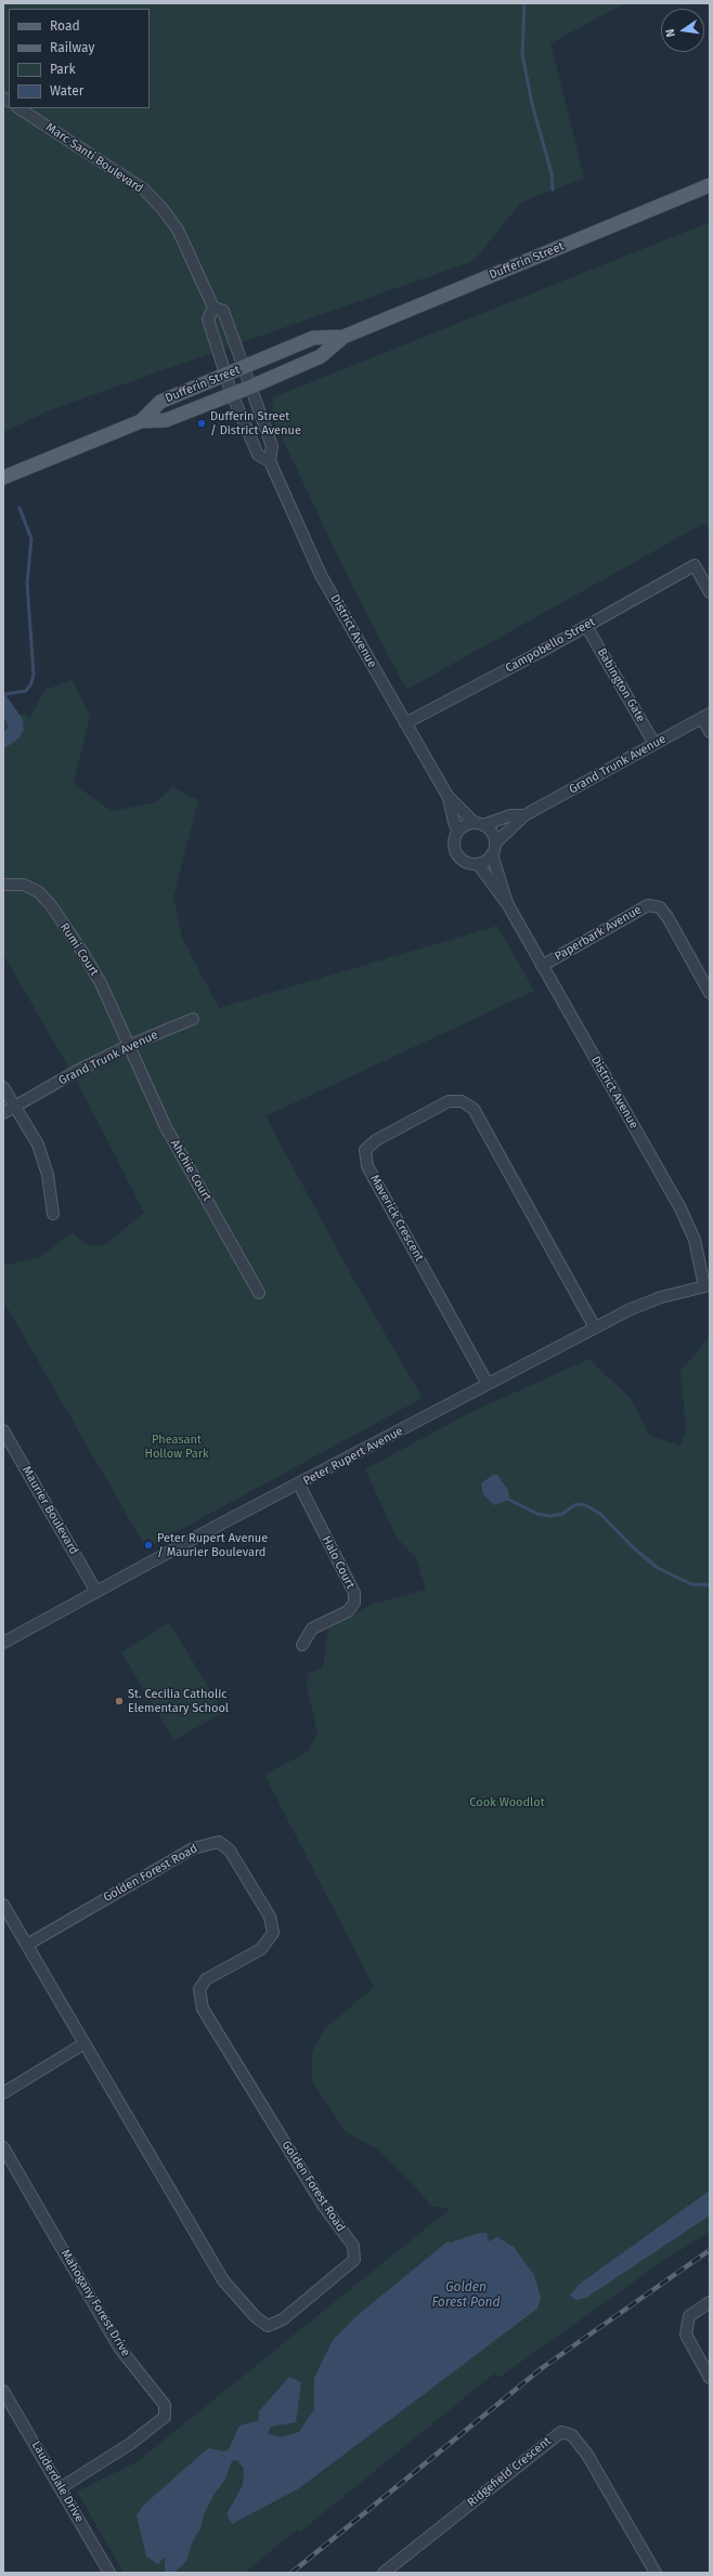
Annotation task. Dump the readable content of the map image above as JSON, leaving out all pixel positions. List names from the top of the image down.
{
  "streets": {
    "main road": ["Dufferin Street"],
    "street": [
      "Marc Santi Boulevard",
      "District Avenue",
      "Campobello Street",
      "Babington Gate",
      "Grand Trunk Avenue",
      "Paperbark Avenue",
      "Rumi Court",
      "Ahchie Court",
      "Maverick Crescent",
      "Peter Rupert Avenue",
      "Maurier Boulevard",
      "Halo Court",
      "Golden Forest Road",
      "Mahogany Forest Drive",
      "Ridgefield Crescent",
      "Lauderdale Drive"
    ]
  },
  "crossings": [
    ["Marc Santi Boulevard", "Dufferin Street"],
    ["Marc Santi Boulevard", "District Avenue"],
    ["Dufferin Street", "District Avenue"],
    ["District Avenue", "Campobello Street"],
    ["District Avenue", "Grand Trunk Avenue"],
    ["District Avenue", "Paperbark Avenue"],
    ["District Avenue", "Peter Rupert Avenue"],
    ["Campobello Street", "Babington Gate"],
    ["Babington Gate", "Grand Trunk Avenue"],
    ["Grand Trunk Avenue", "Rumi Court"],
    ["Grand Trunk Avenue", "Ahchie Court"],
    ["Rumi Court", "Ahchie Court"],
    ["Maverick Crescent", "Peter Rupert Avenue"],
    ["Peter Rupert Avenue", "Maurier Boulevard"],
    ["Peter Rupert Avenue", "Halo Court"],
    ["Mahogany Forest Drive", "Lauderdale Drive"]
  ],
  "water": ["Golden Forest Pond"],
  "parks": ["Pheasant Hollow Park", "Cook Woodlot"],
  "places": ["Dufferin Street / District Avenue", "Peter Rupert Avenue / Maurier Boulevard", "St. Cecilia Catholic Elementary School"],
  "legend": [
    "Road",
    "Railway",
    "Park",
    "Water"
  ],
  "north": "left"
}
